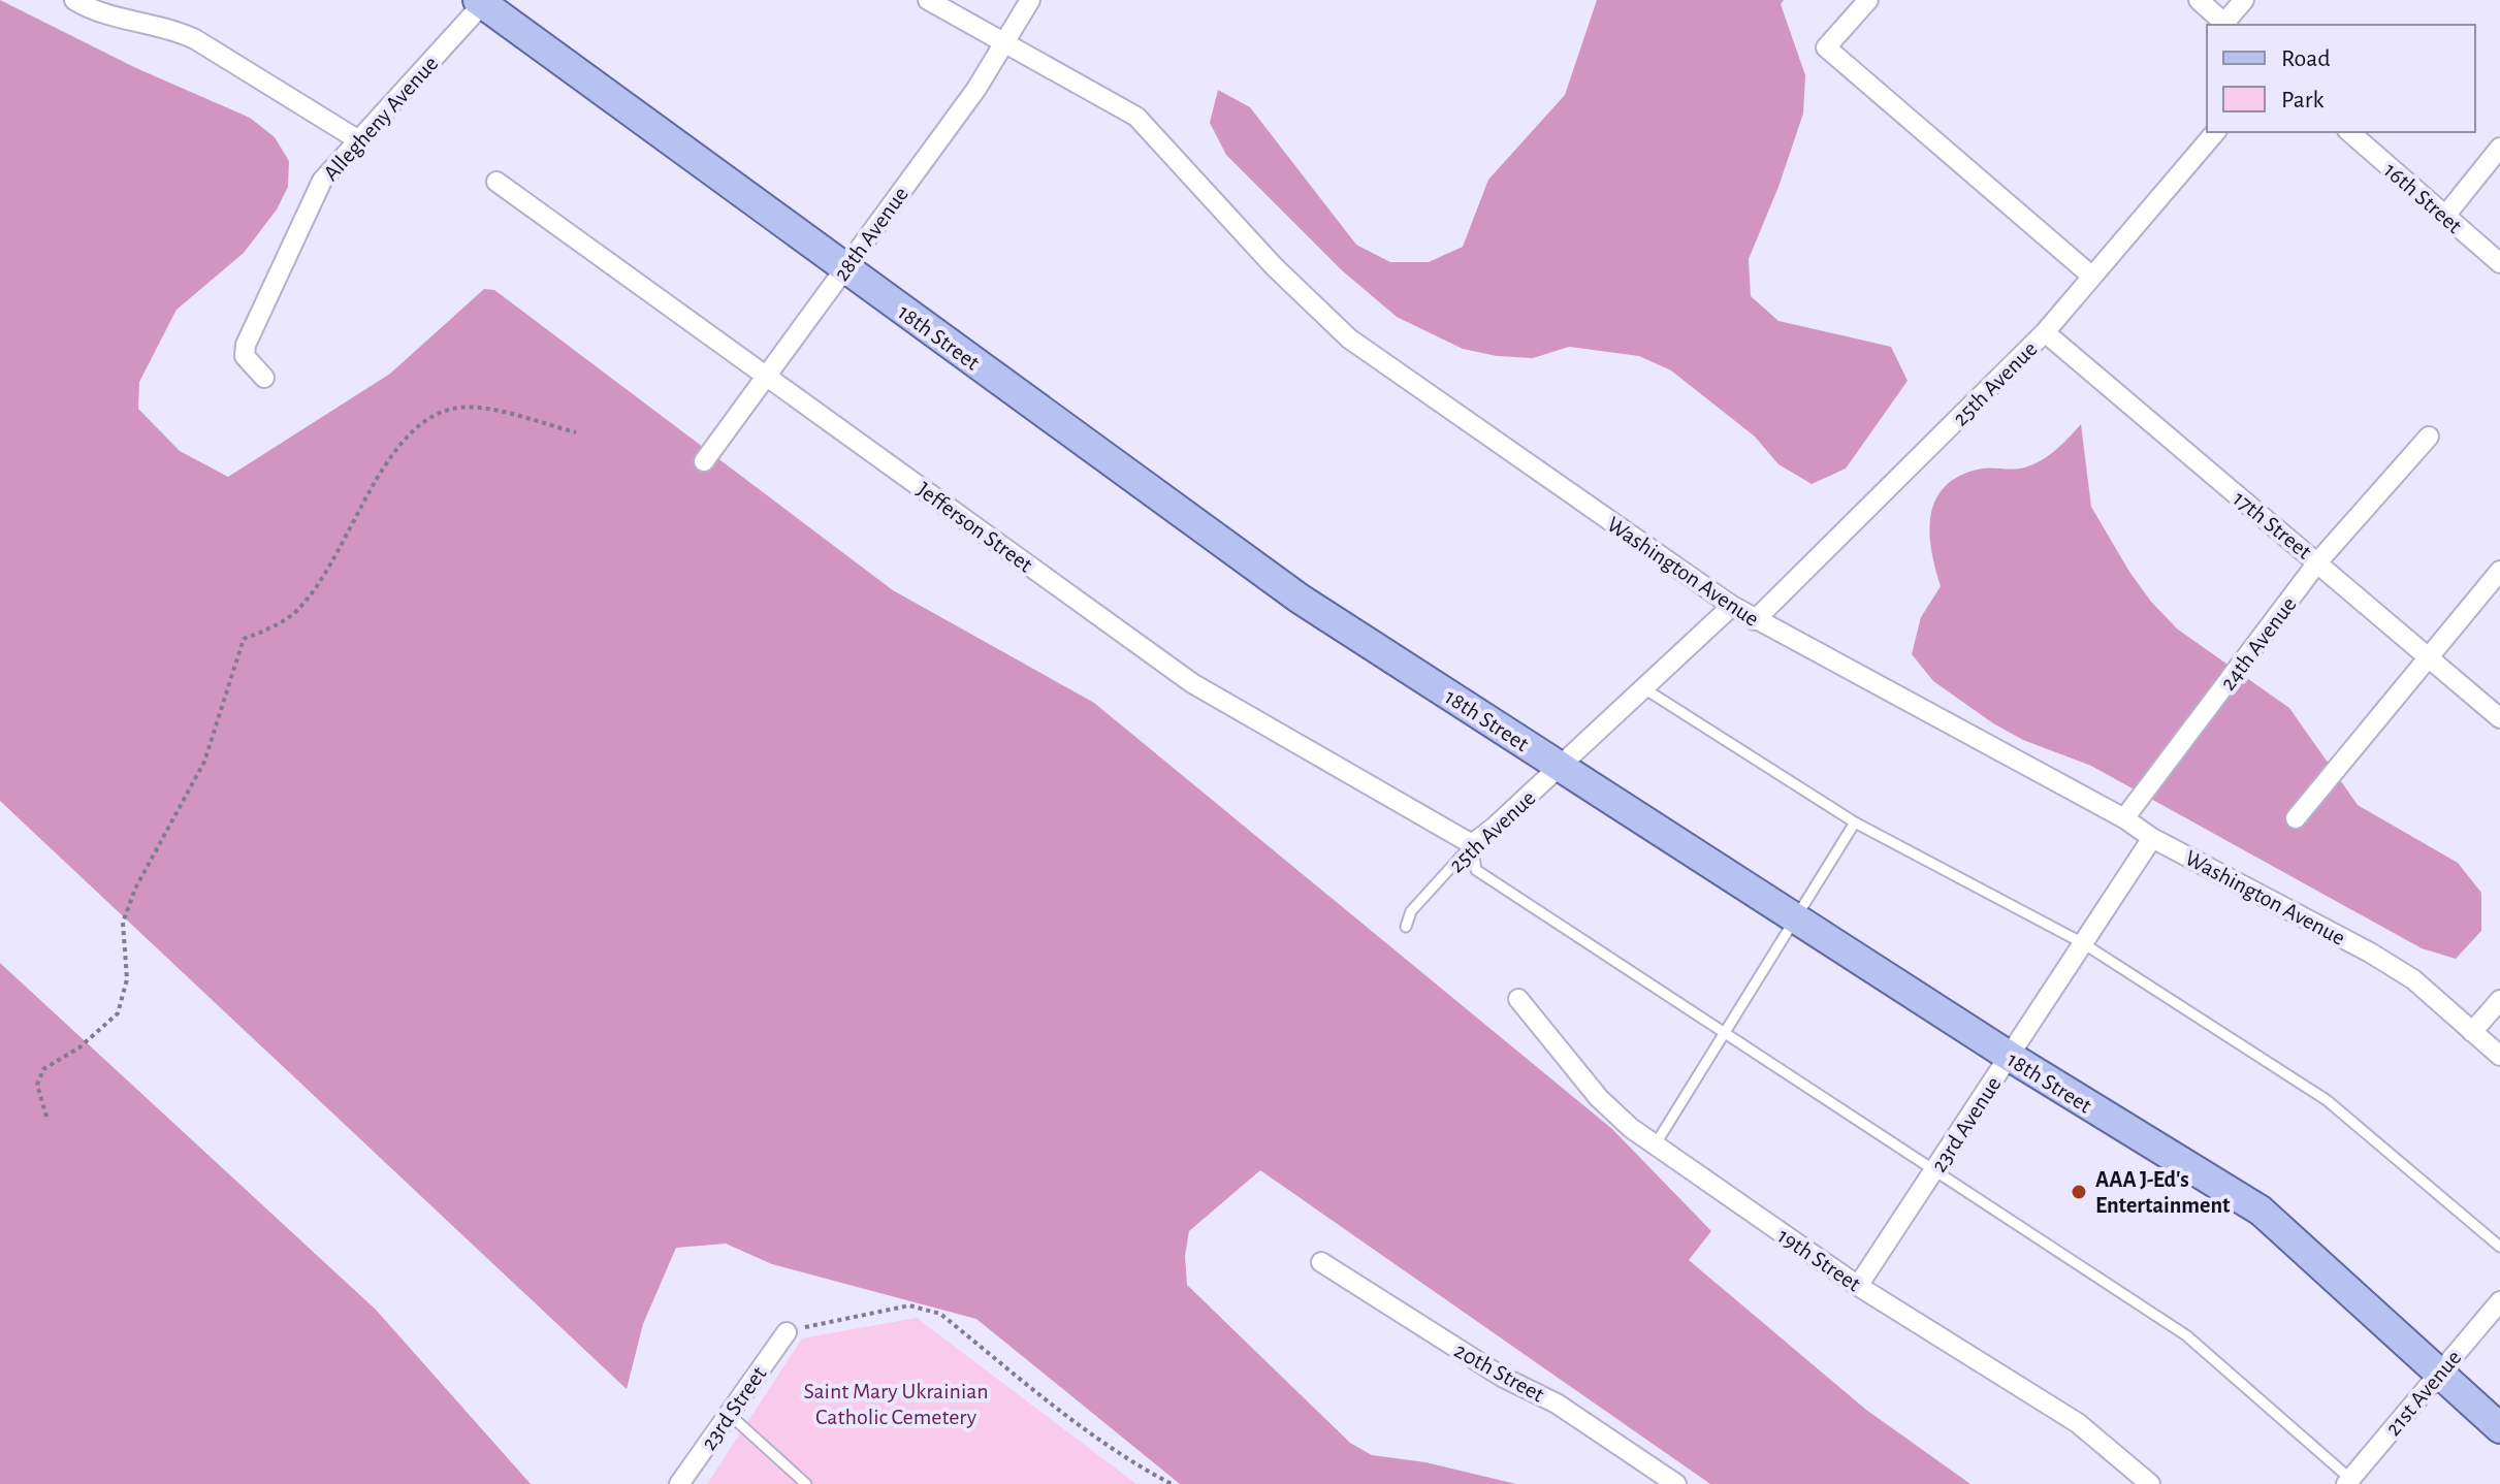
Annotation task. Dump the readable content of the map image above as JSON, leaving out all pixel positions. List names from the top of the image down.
{
  "streets": {
    "main road": ["18th Street"],
    "street": [
      "Allegheny Avenue",
      "16th Street",
      "28th Avenue",
      "25th Avenue",
      "17th Street",
      "Jefferson Street",
      "Washington Avenue",
      "24th Avenue",
      "23rd Avenue",
      "19th Street",
      "20th Street",
      "21st Avenue",
      "23rd Street"
    ]
  },
  "crossings": [
    ["Allegheny Avenue", "18th Street"],
    ["28th Avenue", "18th Street"],
    ["28th Avenue", "Jefferson Street"],
    ["28th Avenue", "Washington Avenue"],
    ["18th Street", "25th Avenue"],
    ["18th Street", "23rd Avenue"],
    ["18th Street", "21st Avenue"],
    ["25th Avenue", "17th Street"],
    ["25th Avenue", "Jefferson Street"],
    ["25th Avenue", "Washington Avenue"],
    ["17th Street", "24th Avenue"],
    ["Washington Avenue", "24th Avenue"],
    ["Washington Avenue", "23rd Avenue"],
    ["23rd Avenue", "19th Street"]
  ],
  "parks": ["Saint Mary Ukrainian Catholic Cemetery"],
  "places": ["AAA J-Ed's Entertainment"],
  "legend": ["Road", "Park"]
}
